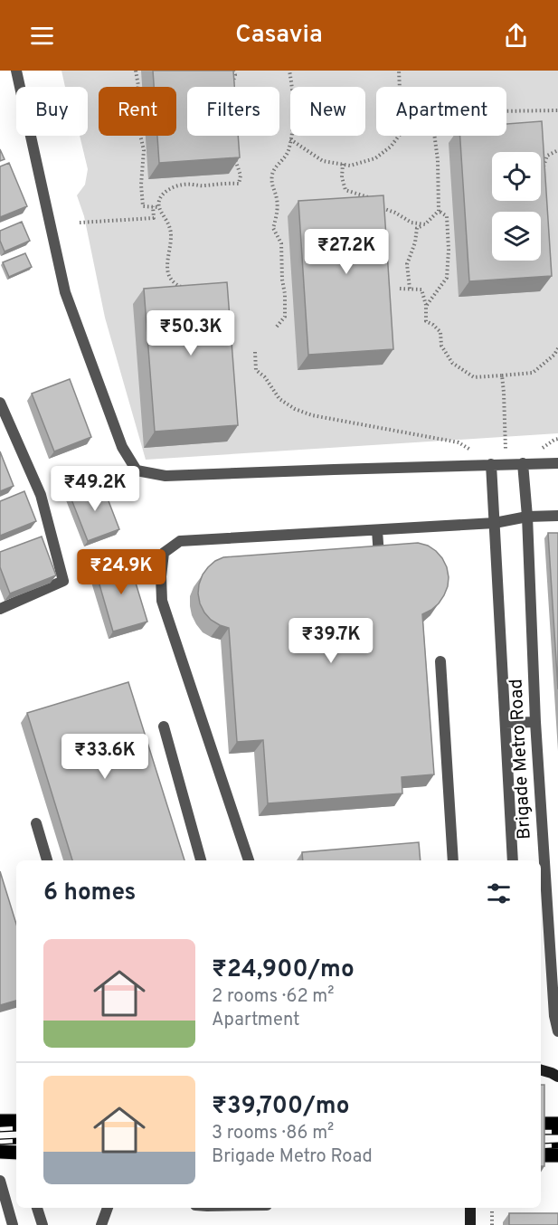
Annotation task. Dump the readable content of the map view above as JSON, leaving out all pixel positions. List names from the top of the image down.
{
  "streets": {
    "street": ["Brigade Metro Road"]
  },
  "page": {
    "header": "Casavia",
    "chip": [
      "Buy",
      "Rent",
      "Filters",
      "New",
      "Apartment"
    ],
    "price": [
      "₹27.2K",
      "₹50.3K",
      "₹49.2K",
      "₹24.9K",
      "₹39.7K",
      "₹33.6K"
    ],
    "heading": "6 homes",
    "list": [
      {
        "name": "₹24,900/mo",
        "note": "2 rooms · 62 m² · Apartment"
      },
      {
        "name": "₹39,700/mo",
        "note": "3 rooms · 86 m² · Brigade Metro Road"
      }
    ]
  }
}
